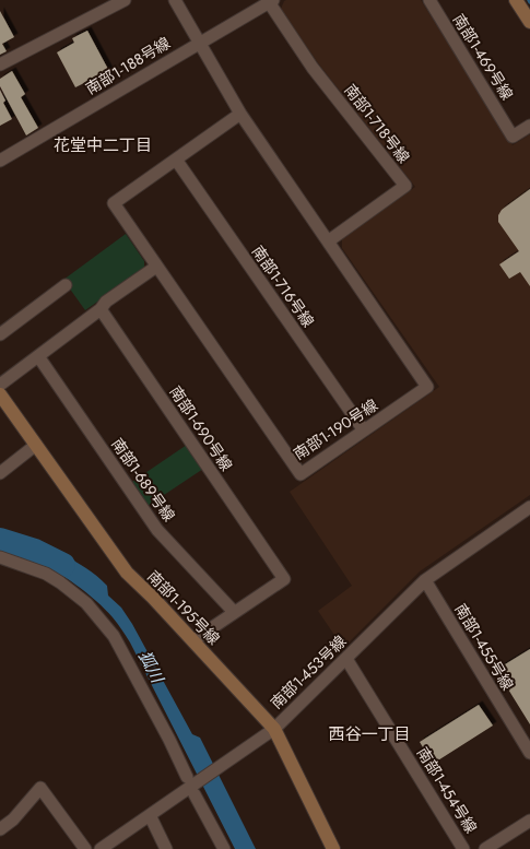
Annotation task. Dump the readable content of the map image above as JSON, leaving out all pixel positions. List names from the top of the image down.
{
  "streets": {
    "street": [
      "南部1-469号線",
      "南部1-188号線",
      "南部1-718号線",
      "南部1-716号線",
      "南部1-690号線",
      "南部1-190号線",
      "南部1-689号線",
      "南部1-195号線",
      "南部1-455号線",
      "南部1-453号線",
      "南部1-454号線"
    ]
  },
  "crossings": [
    ["南部1-188号線", "南部1-718号線"],
    ["南部1-188号線", "南部1-190号線"],
    ["南部1-718号線", "南部1-190号線"],
    ["南部1-716号線", "南部1-190号線"],
    ["南部1-690号線", "南部1-689号線"],
    ["南部1-690号線", "南部1-195号線"],
    ["南部1-195号線", "南部1-453号線"],
    ["南部1-455号線", "南部1-453号線"],
    ["南部1-453号線", "南部1-454号線"]
  ],
  "districts": ["花堂中二丁目", "西谷一丁目"],
  "water": ["狐川"]
}
